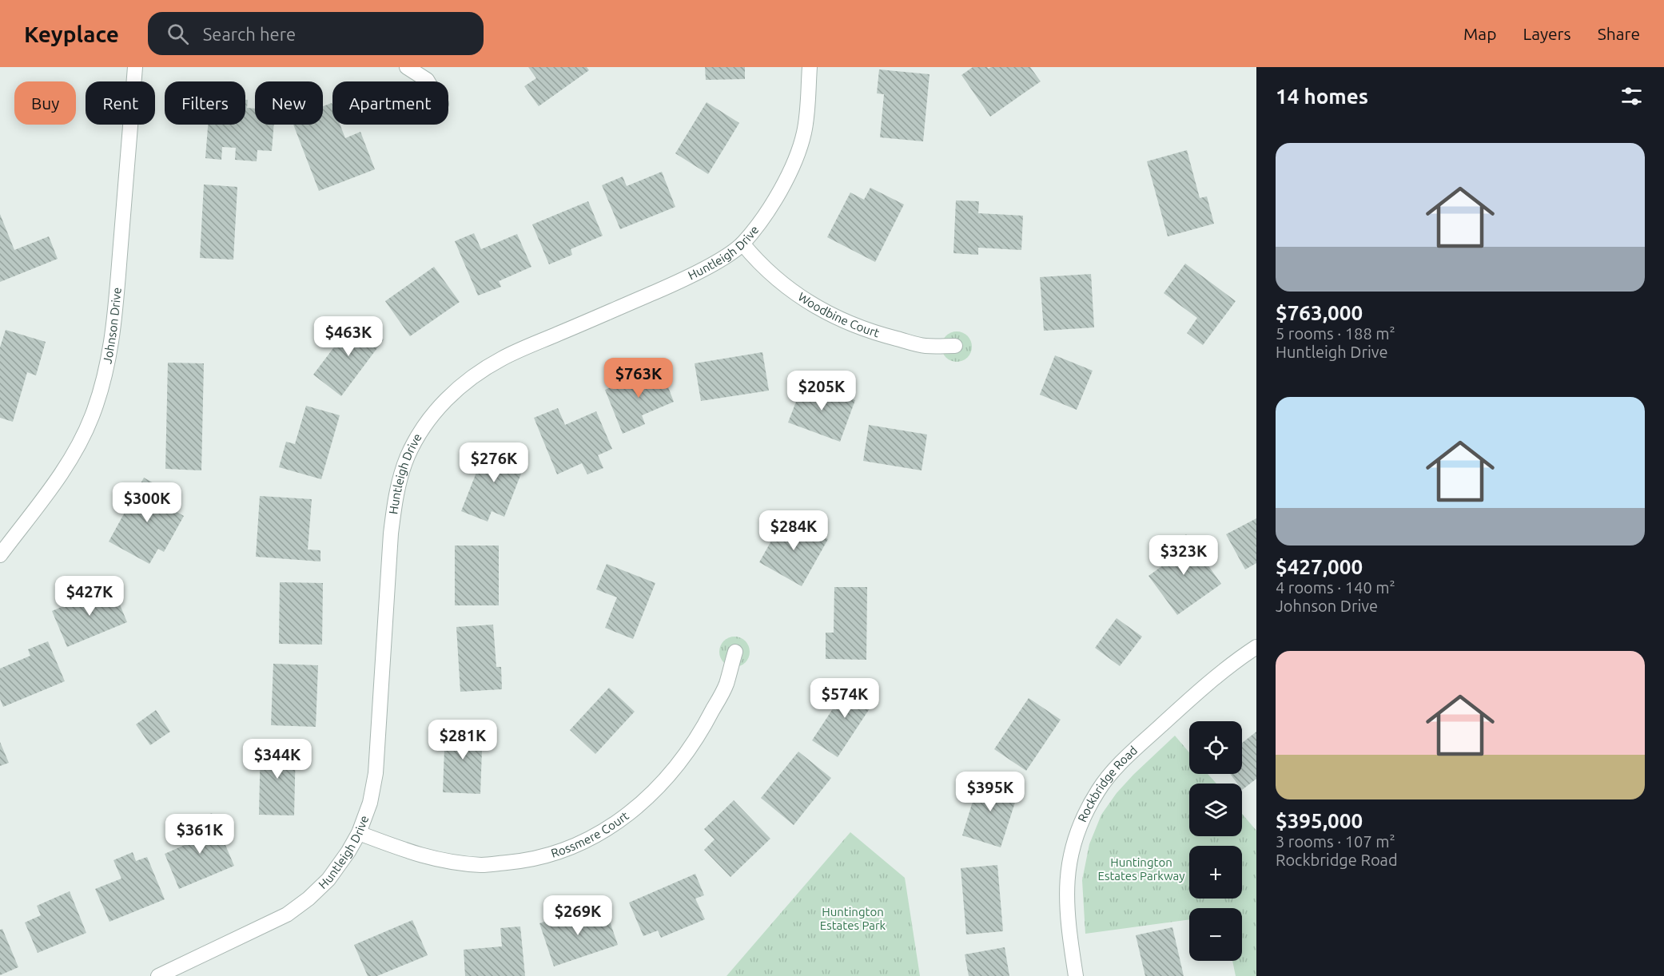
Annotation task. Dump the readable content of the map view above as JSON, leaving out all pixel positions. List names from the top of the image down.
{
  "streets": {
    "street": [
      "Huntleigh Drive",
      "Woodbine Court",
      "Johnson Drive",
      "Rockbridge Road",
      "Rossmere Court"
    ]
  },
  "crossings": [
    ["Huntleigh Drive", "Woodbine Court"],
    ["Huntleigh Drive", "Rossmere Court"]
  ],
  "parks": ["Huntington Estates Parkway", "Huntington Estates Park"],
  "page": {
    "header": "Keyplace",
    "search": "Search here",
    "nav": ["Map", "Layers", "Share"],
    "heading": "14 homes",
    "chip": [
      "Buy",
      "Rent",
      "Filters",
      "New",
      "Apartment"
    ],
    "list": [
      {
        "name": "$763,000",
        "note": "5 rooms · 188 m² · Huntleigh Drive"
      },
      {
        "name": "$427,000",
        "note": "4 rooms · 140 m² · Johnson Drive"
      },
      {
        "name": "$395,000",
        "note": "3 rooms · 107 m² · Rockbridge Road"
      }
    ],
    "price": [
      "$463K",
      "$763K",
      "$205K",
      "$276K",
      "$300K",
      "$284K",
      "$323K",
      "$427K",
      "$574K",
      "$281K",
      "$344K",
      "$395K",
      "$361K",
      "$269K"
    ],
    "map_buttons": ["+", "−"]
  }
}
